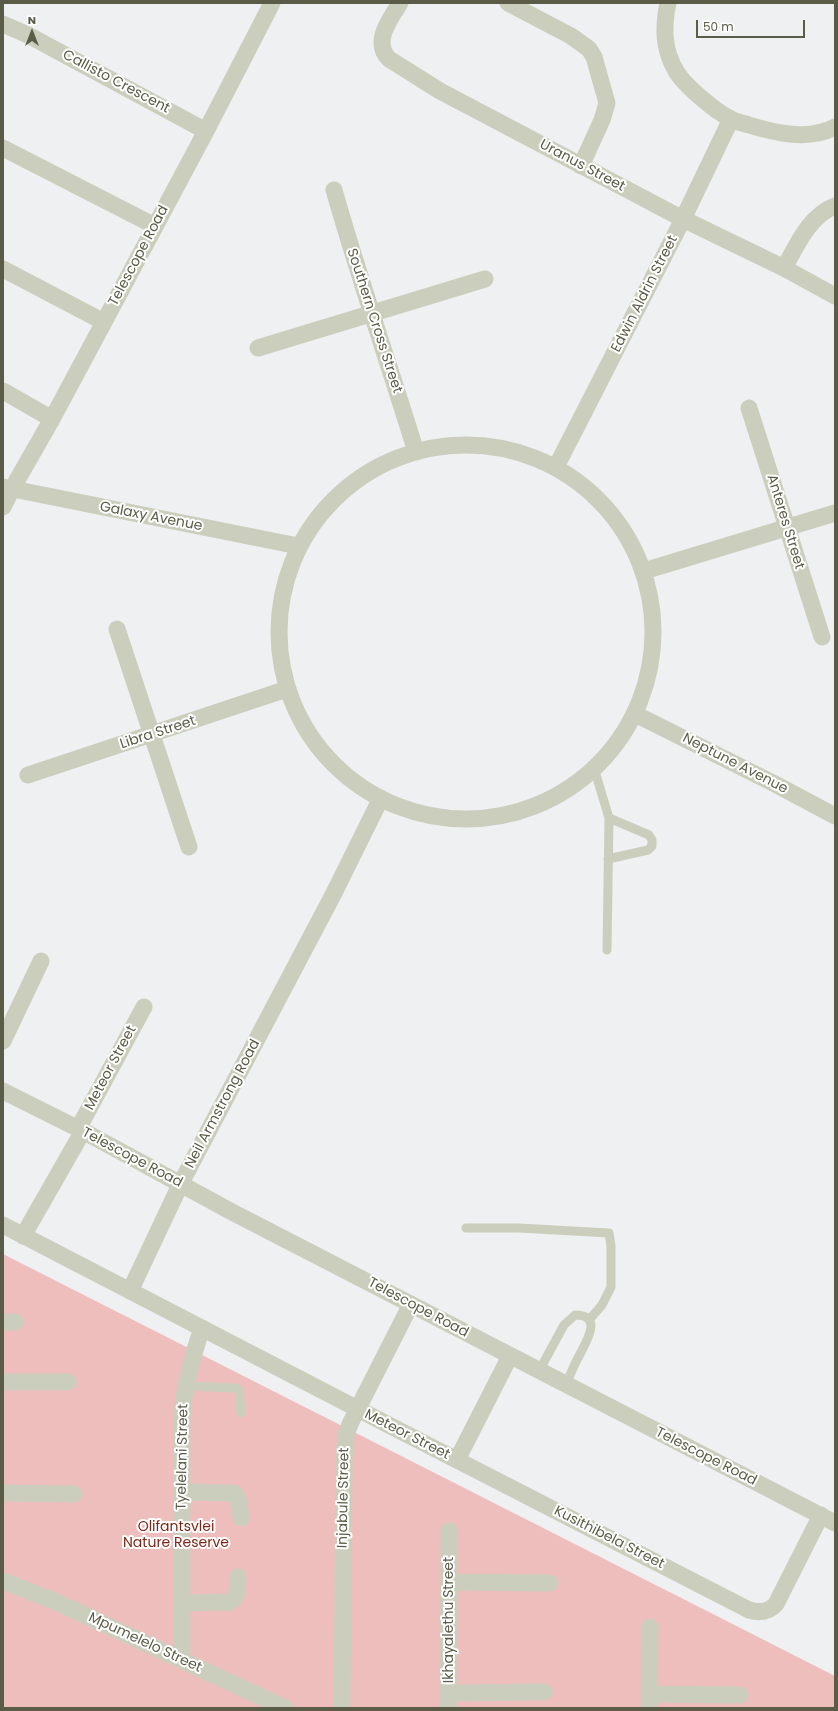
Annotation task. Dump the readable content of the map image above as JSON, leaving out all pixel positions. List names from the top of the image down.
{
  "streets": {
    "street": [
      "Callisto Crescent",
      "Uranus Street",
      "Telescope Road",
      "Edwin Aldrin Street",
      "Southern Cross Street",
      "Galaxy Avenue",
      "Anteres Street",
      "Libra Street",
      "Neptune Avenue",
      "Meteor Street",
      "Neil Armstrong Road",
      "Tyelelani Street",
      "Injabule Street",
      "Kusithibela Street",
      "Ikhayalethu Street",
      "Mpumelelo Street"
    ]
  },
  "crossings": [
    ["Callisto Crescent", "Telescope Road"],
    ["Uranus Street", "Edwin Aldrin Street"],
    ["Telescope Road", "Galaxy Avenue"],
    ["Telescope Road", "Meteor Street"],
    ["Telescope Road", "Neil Armstrong Road"],
    ["Telescope Road", "Injabule Street"],
    ["Telescope Road", "Kusithibela Street"],
    ["Meteor Street", "Injabule Street"],
    ["Meteor Street", "Kusithibela Street"],
    ["Tyelelani Street", "Mpumelelo Street"]
  ],
  "parks": ["Olifantsvlei Nature Reserve"],
  "scale_bar": "50 m",
  "north": "top"
}
